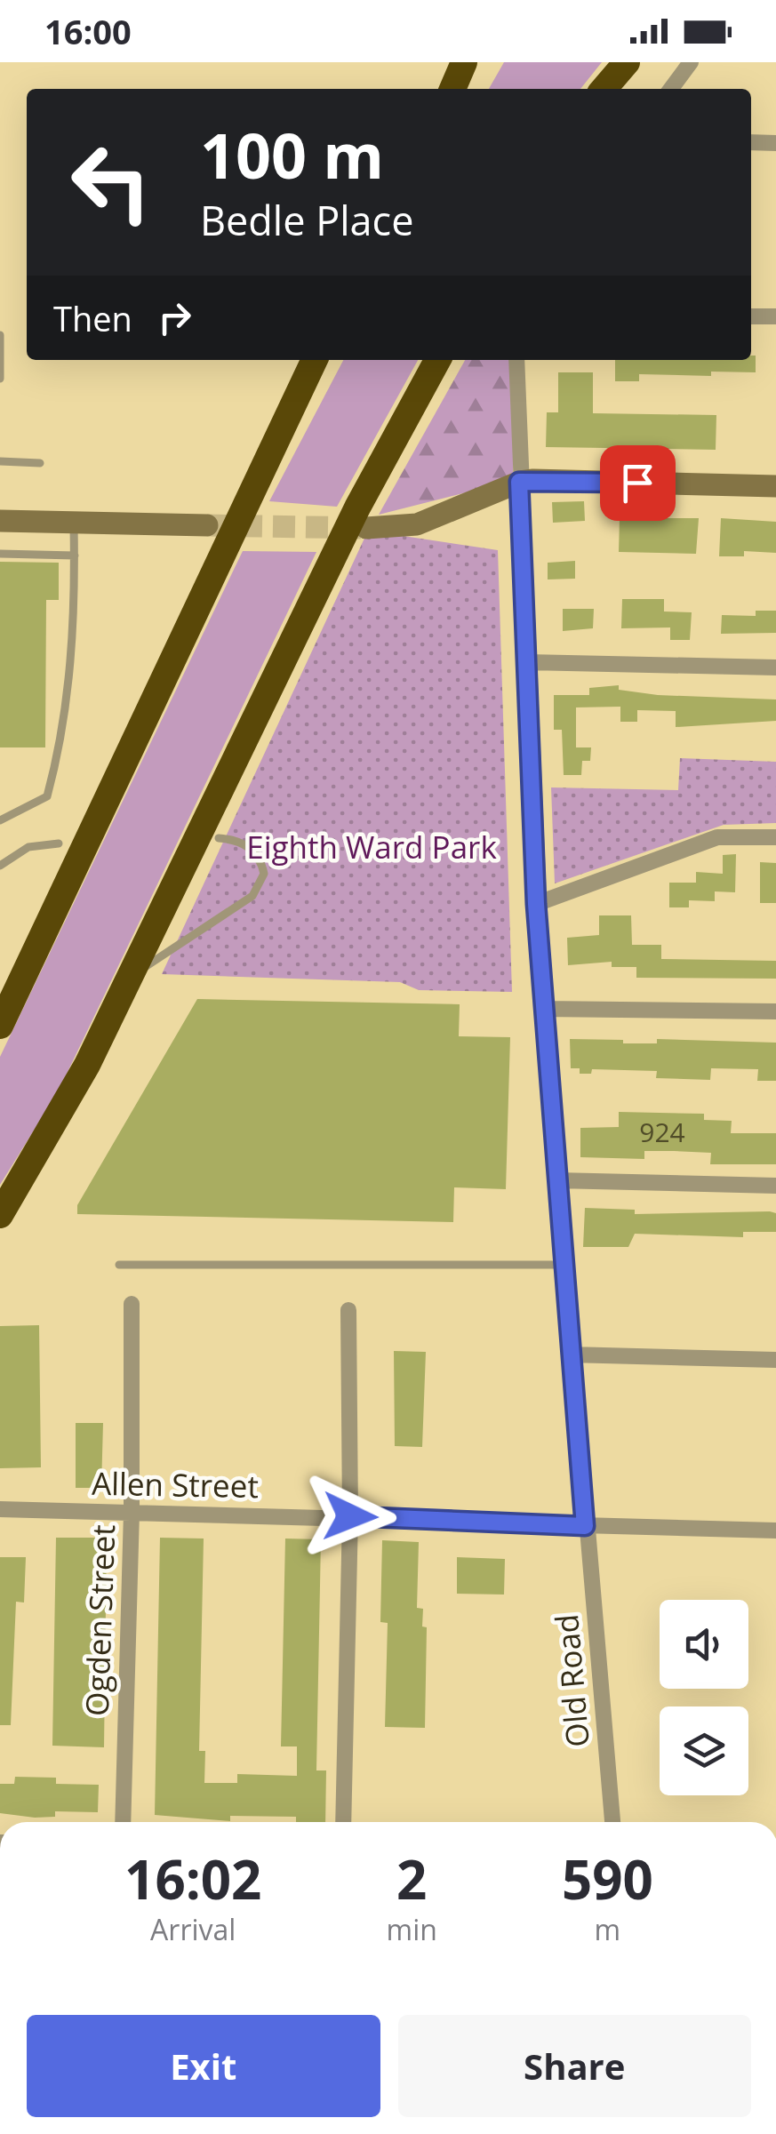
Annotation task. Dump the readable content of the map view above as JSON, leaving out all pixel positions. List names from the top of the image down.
{
  "streets": {
    "street": ["Allen Street", "Ogden Street", "Old Road"]
  },
  "crossings": [
    ["Allen Street", "Ogden Street"],
    ["Allen Street", "Old Road"]
  ],
  "parks": ["Eighth Ward Park"],
  "house_numbers": ["924"],
  "page": {
    "status": "16:00",
    "turn": ["100 m", "Bedle Place"],
    "then": "Then",
    "eta": [
      "16:02",
      "Arrival",
      "2",
      "min",
      "590",
      "m"
    ],
    "buttons": ["Exit", "Share"]
  }
}
